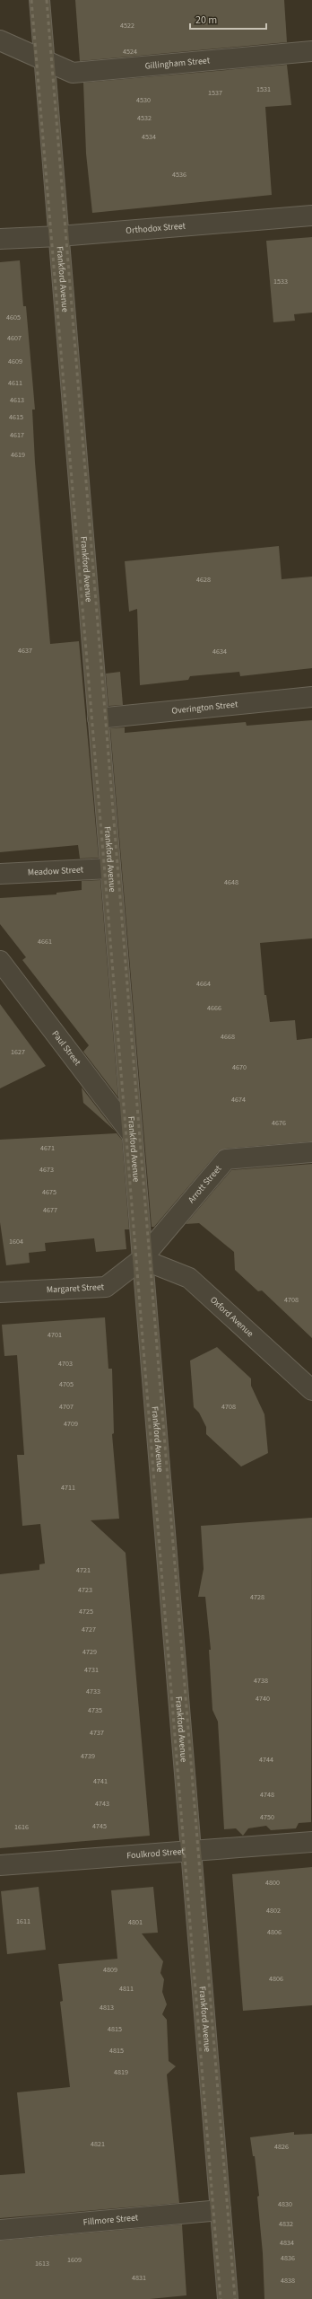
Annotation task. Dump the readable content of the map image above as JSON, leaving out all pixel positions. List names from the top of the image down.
{
  "streets": {
    "main road": ["Frankford Avenue"],
    "street": [
      "Gillingham Street",
      "Orthodox Street",
      "Overington Street",
      "Meadow Street",
      "Paul Street",
      "Arrott Street",
      "Margaret Street",
      "Oxford Avenue",
      "Foulkrod Street",
      "Fillmore Street"
    ]
  },
  "crossings": [
    ["Gillingham Street", "Frankford Avenue"],
    ["Orthodox Street", "Frankford Avenue"],
    ["Frankford Avenue", "Overington Street"],
    ["Frankford Avenue", "Meadow Street"],
    ["Frankford Avenue", "Paul Street"],
    ["Frankford Avenue", "Arrott Street"],
    ["Frankford Avenue", "Margaret Street"],
    ["Frankford Avenue", "Oxford Avenue"],
    ["Frankford Avenue", "Foulkrod Street"],
    ["Frankford Avenue", "Fillmore Street"],
    ["Arrott Street", "Margaret Street"],
    ["Arrott Street", "Oxford Avenue"],
    ["Margaret Street", "Oxford Avenue"]
  ],
  "house_numbers": [
    "4522",
    "4524",
    "1531",
    "1537",
    "4530",
    "4532",
    "4534",
    "4536",
    "1533",
    "4605",
    "4607",
    "4609",
    "4611",
    "4613",
    "4615",
    "4617",
    "4619",
    "4628",
    "4637",
    "4634",
    "4648",
    "4661",
    "4664",
    "4666",
    "4668",
    "1627",
    "4670",
    "4674",
    "4676",
    "4671",
    "4673",
    "4675",
    "4677",
    "1604",
    "4708",
    "4701",
    "4703",
    "4705",
    "4707",
    "4708",
    "4709",
    "4711",
    "4721",
    "4723",
    "4728",
    "4725",
    "4727",
    "4729",
    "4731",
    "4738",
    "4733",
    "4740",
    "4735",
    "4737",
    "4739",
    "4744",
    "4741",
    "4748",
    "4743",
    "4750",
    "4745",
    "1616",
    "4800",
    "4802",
    "1611",
    "4801",
    "4806",
    "4809",
    "4806",
    "4811",
    "4813",
    "4815",
    "4815",
    "4819",
    "4821",
    "4826",
    "4830",
    "4832",
    "4834",
    "4836",
    "1609",
    "1613",
    "4831",
    "4838"
  ],
  "scale_bar": "20 m"
}
